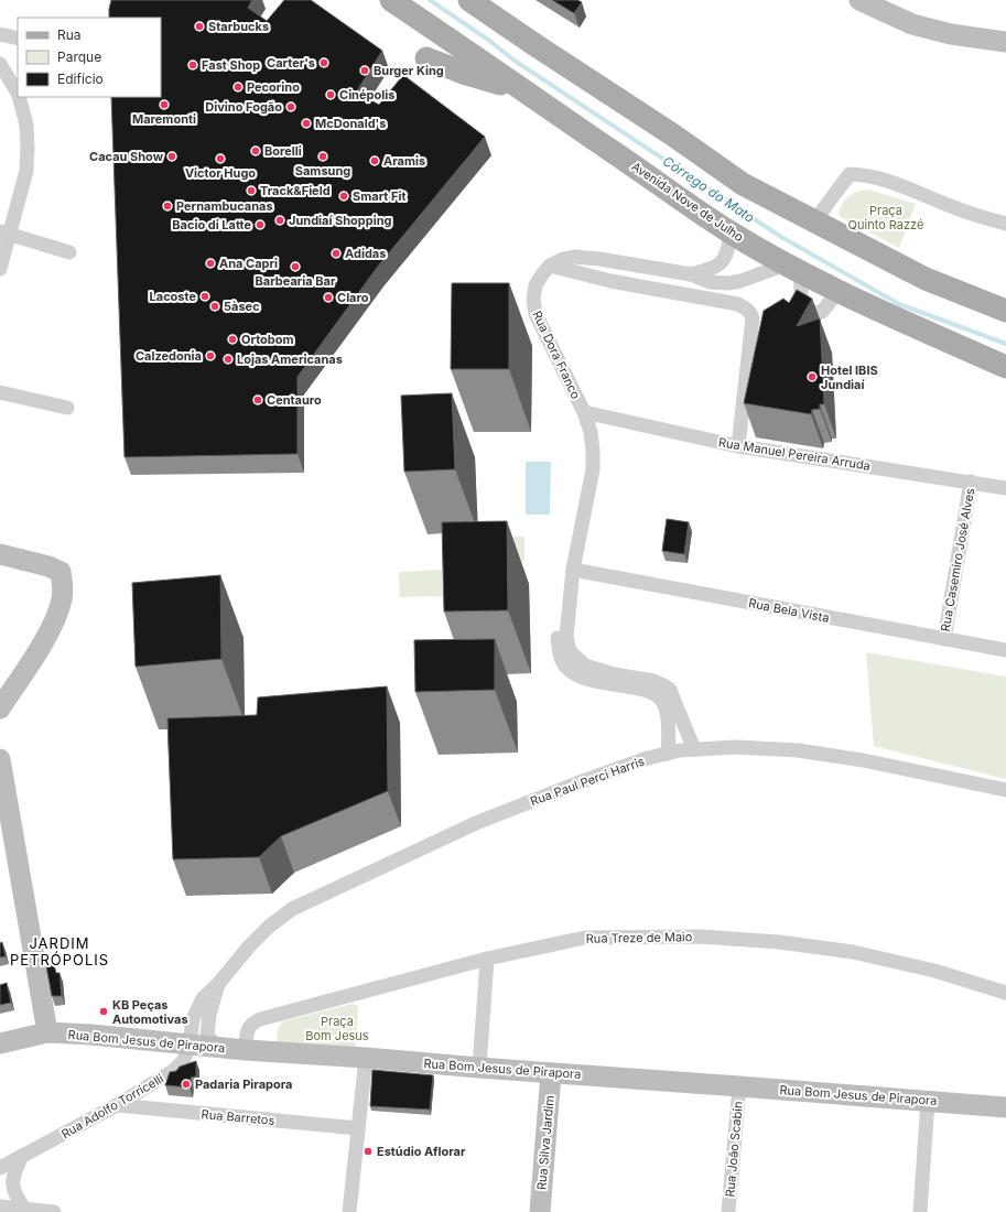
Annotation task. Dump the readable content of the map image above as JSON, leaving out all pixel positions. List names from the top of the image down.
{
  "streets": {
    "main road": ["Avenida Nove de Julho"],
    "street": [
      "Rua Dora Franco",
      "Rua Manuel Pereira Arruda",
      "Rua Casemiro José Alves",
      "Rua Bela Vista",
      "Rua Paul Perci Harris",
      "Rua Treze de Maio",
      "Rua Bom Jesus de Pirapora",
      "Rua Adolfo Torricelli",
      "Rua Barretos",
      "Rua Silva Jardim",
      "Rua João Scabin"
    ]
  },
  "crossings": [
    ["Rua Dora Franco", "Rua Manuel Pereira Arruda"],
    ["Rua Dora Franco", "Rua Bela Vista"],
    ["Rua Dora Franco", "Rua Paul Perci Harris"],
    ["Rua Manuel Pereira Arruda", "Rua Casemiro José Alves"],
    ["Rua Casemiro José Alves", "Rua Bela Vista"],
    ["Rua Paul Perci Harris", "Rua Bom Jesus de Pirapora"],
    ["Rua Paul Perci Harris", "Rua Adolfo Torricelli"],
    ["Rua Treze de Maio", "Rua Bom Jesus de Pirapora"],
    ["Rua Bom Jesus de Pirapora", "Rua Adolfo Torricelli"],
    ["Rua Bom Jesus de Pirapora", "Rua Silva Jardim"],
    ["Rua Bom Jesus de Pirapora", "Rua João Scabin"],
    ["Rua Adolfo Torricelli", "Rua Barretos"]
  ],
  "districts": ["JARDIM PETRÓPOLIS"],
  "water": ["Córrego do Mato"],
  "parks": ["Praça Quinto Razzé", "Praça Bom Jesus"],
  "places": [
    "Starbucks",
    "Carter's",
    "Fast Shop",
    "Burger King",
    "Pecorino",
    "Cinépolis",
    "Maremonti",
    "Divino Fogão",
    "McDonald's",
    "Borelli",
    "Cacau Show",
    "Samsung",
    "Victor Hugo",
    "Aramis",
    "Track&Field",
    "Smart Fit",
    "Pernambucanas",
    "Jundiaí Shopping",
    "Bacio di Latte",
    "Adidas",
    "Ana Capri",
    "Barbearia Bar",
    "Lacoste",
    "Claro",
    "5àsec",
    "Ortobom",
    "Calzedonia",
    "Lojas Americanas",
    "Hotel IBIS Jundiaí",
    "Centauro",
    "KB Peças Automotivas",
    "Padaria Pirapora",
    "Estúdio Aflorar"
  ],
  "legend": ["Rua", "Parque", "Edifício"]
}
